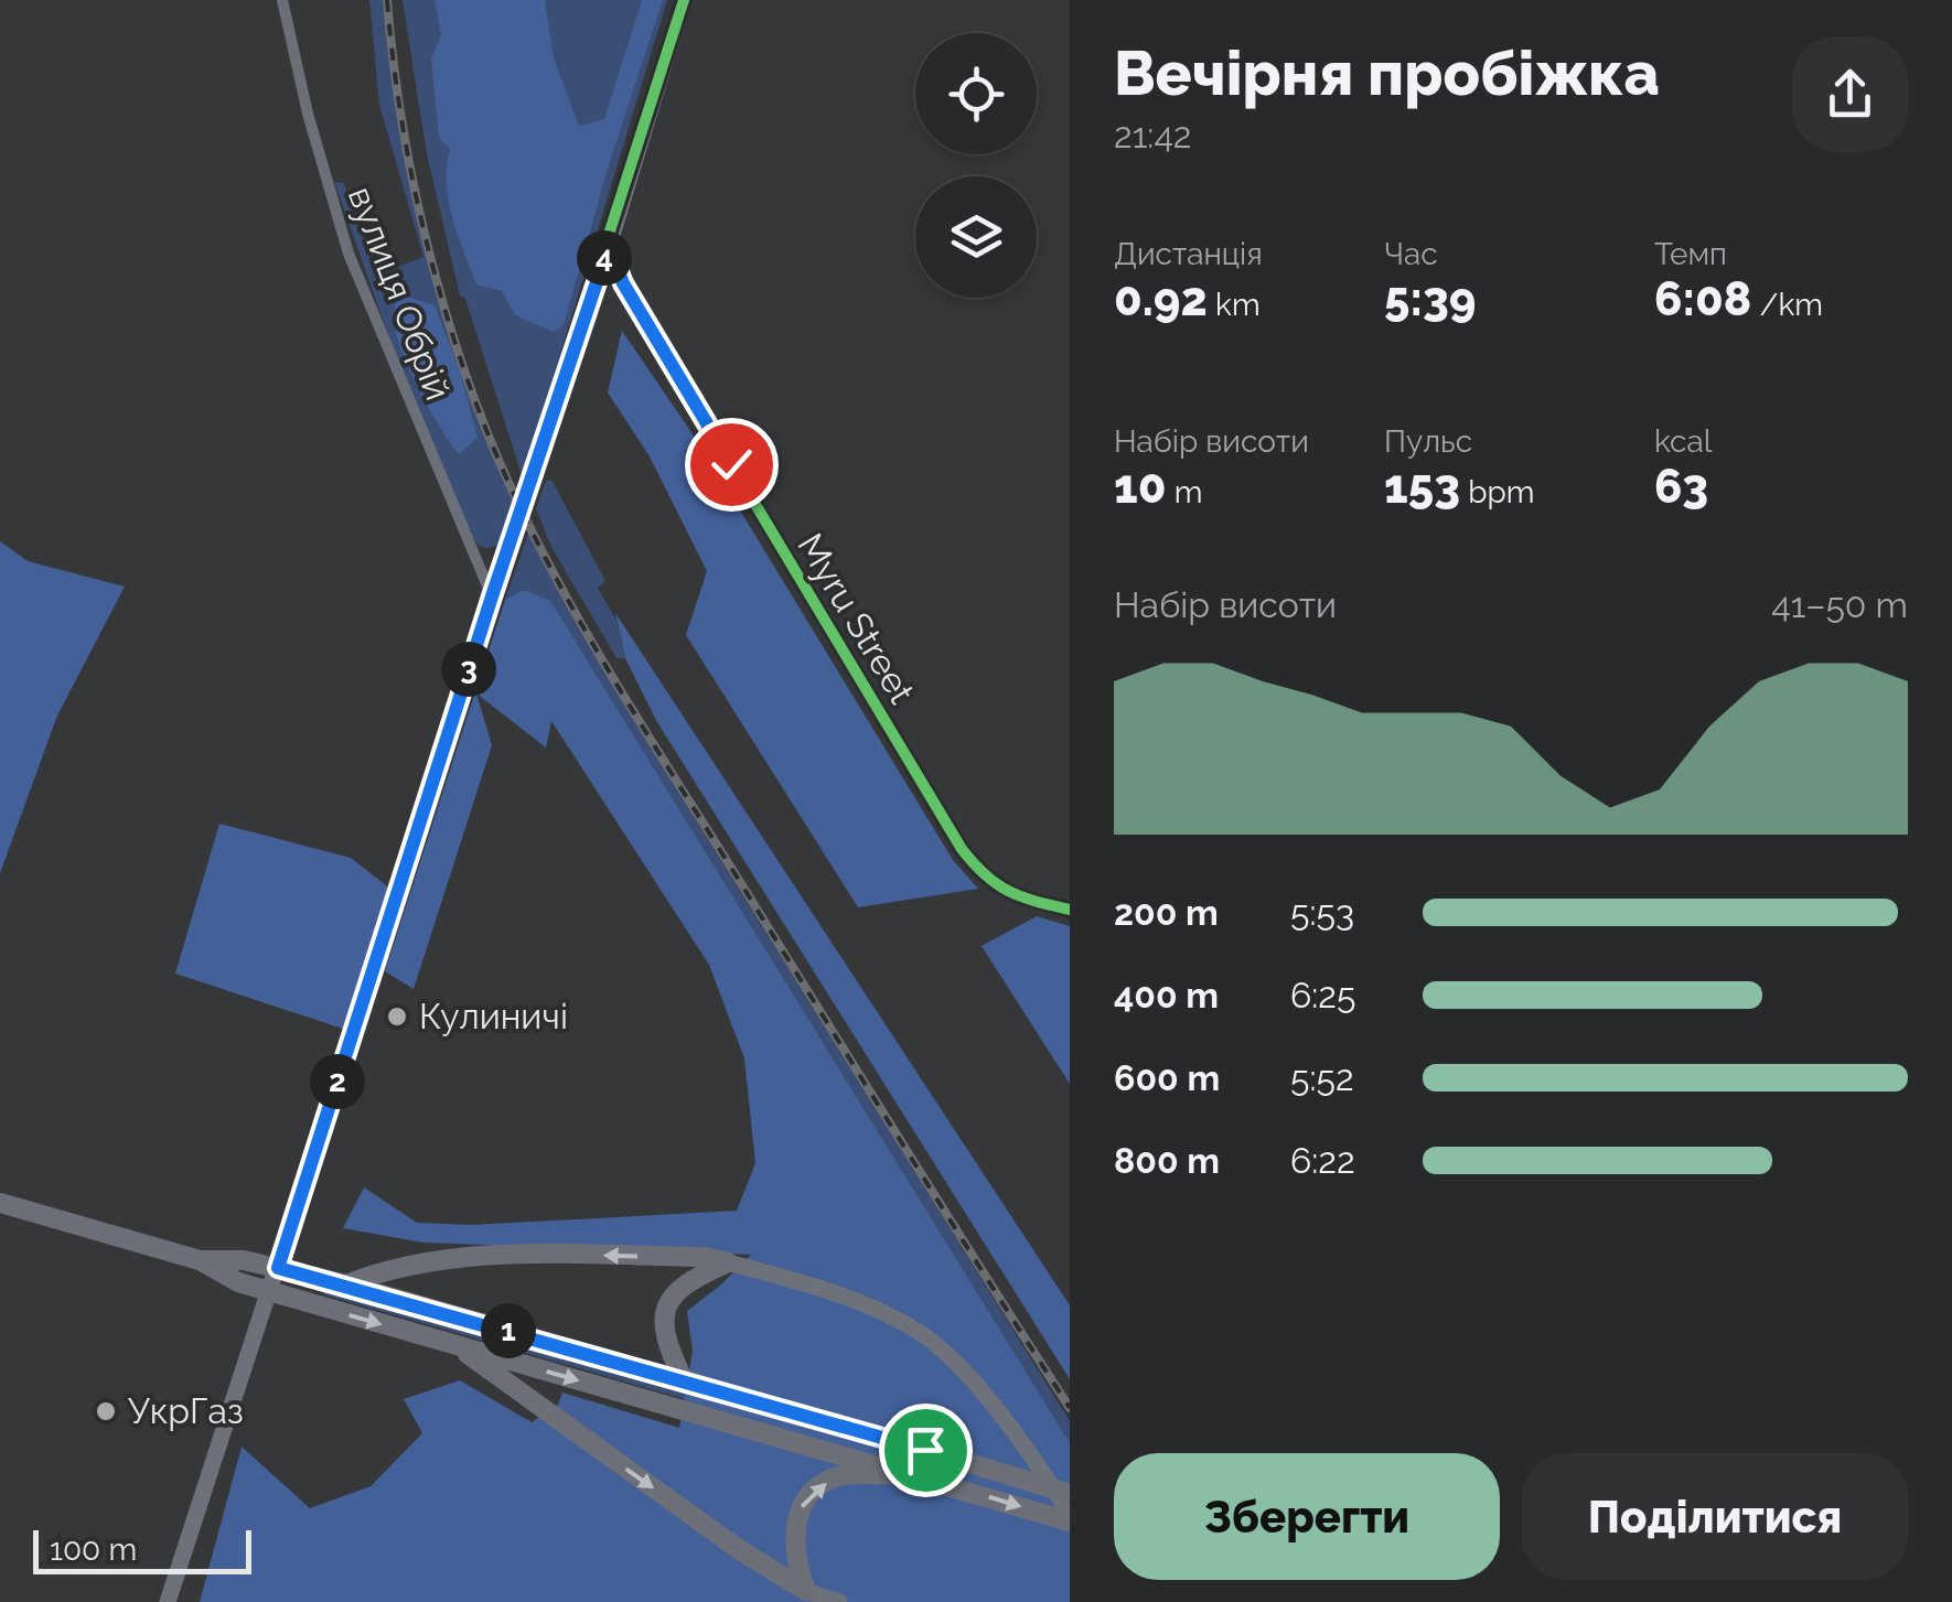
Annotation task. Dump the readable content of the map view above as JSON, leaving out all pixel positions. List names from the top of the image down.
{
  "streets": {
    "street": ["вулиця Обрій", "Myru Street"]
  },
  "places": ["Кулиничі", "УкрГаз"],
  "scale_bar": "100 m",
  "page": {
    "heading": ["Вечірня пробіжка", "21:42"],
    "stats": [
      ["Дистанція", "0.92 km"],
      ["Час", "5:39"],
      ["Темп", "6:08 /km"],
      ["Набір висоти", "10 m"],
      ["Пульс", "153 bpm"],
      ["kcal", "63"]
    ],
    "pins": [
      "4",
      "3",
      "2",
      "1"
    ],
    "chart": ["Набір висоти", "41–50 m"],
    "list": [
      {
        "name": "200 m",
        "note": "5:53"
      },
      {
        "name": "400 m",
        "note": "6:25"
      },
      {
        "name": "600 m",
        "note": "5:52"
      },
      {
        "name": "800 m",
        "note": "6:22"
      }
    ],
    "buttons": ["Зберегти", "Поділитися"],
    "scale": "100 m"
  }
}
